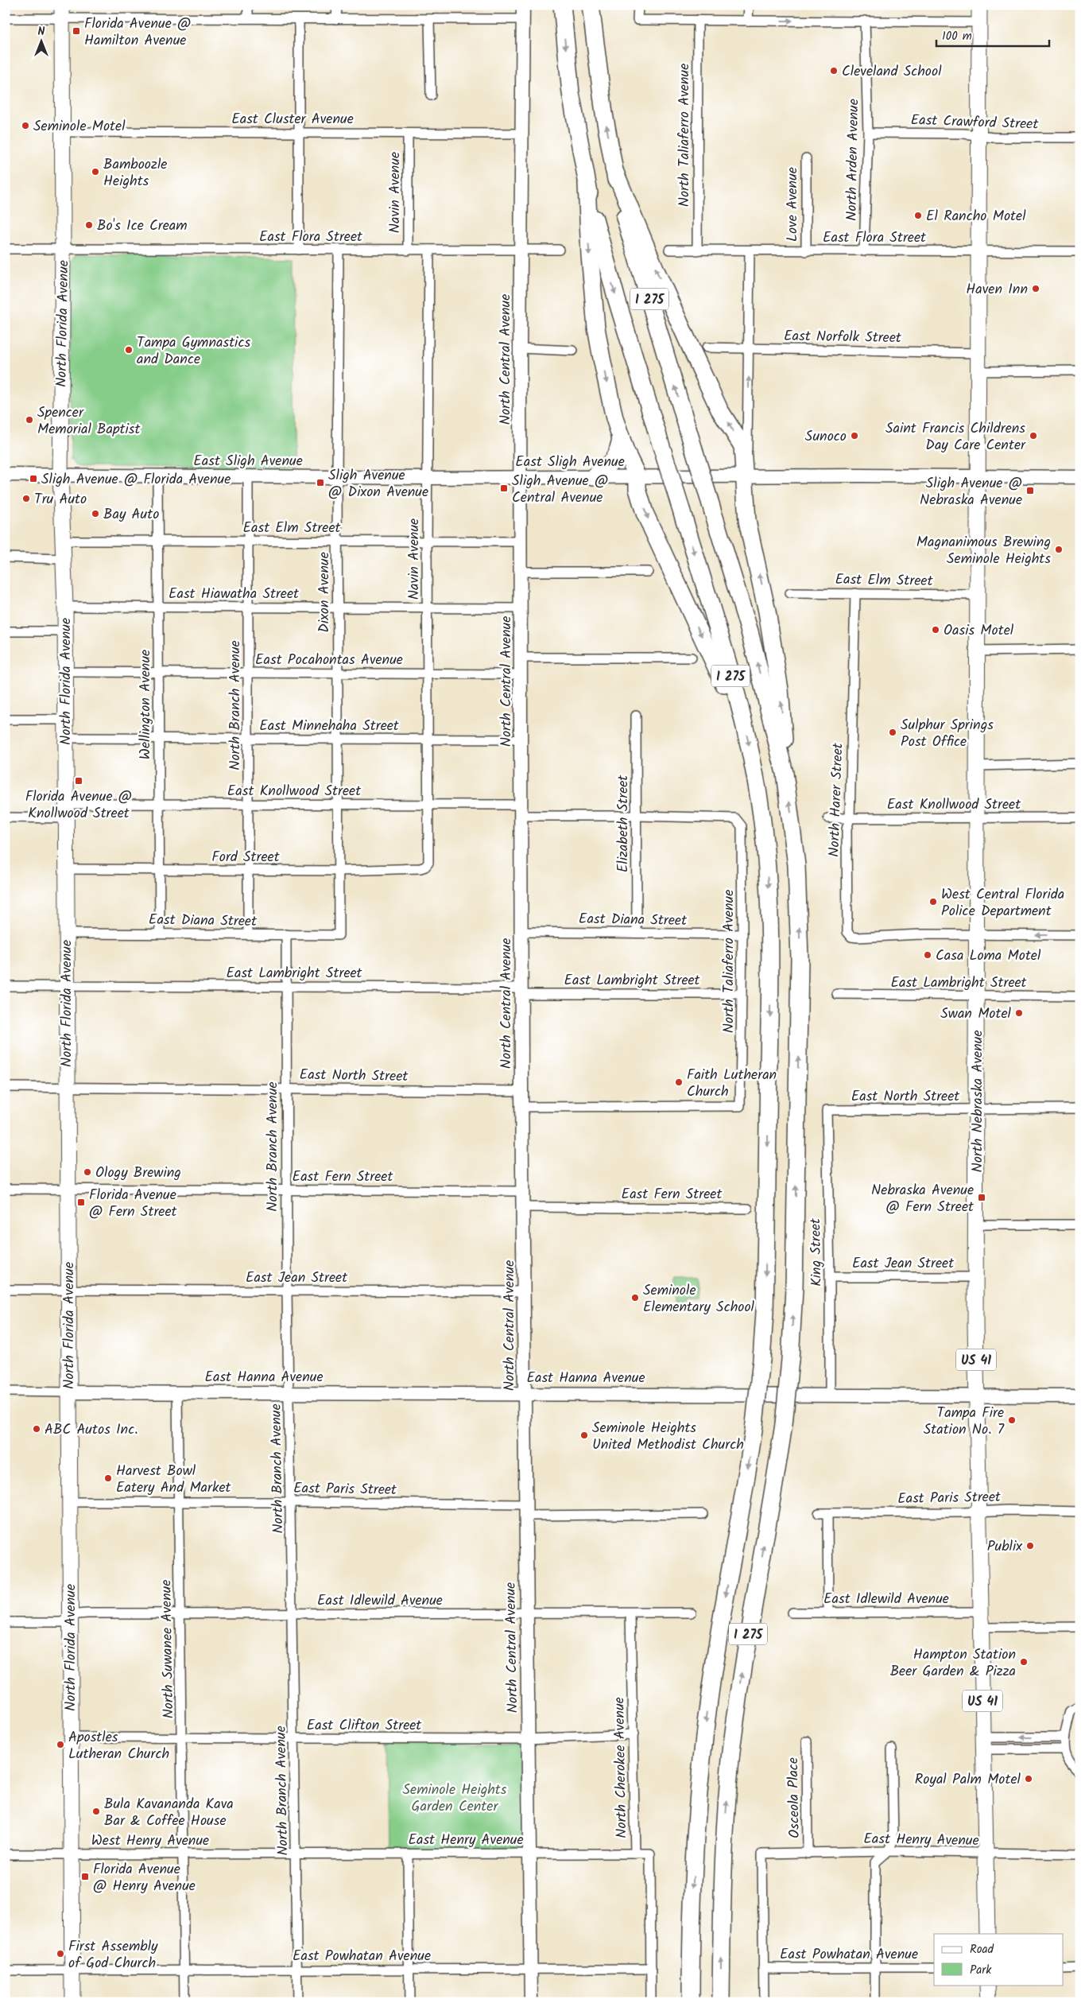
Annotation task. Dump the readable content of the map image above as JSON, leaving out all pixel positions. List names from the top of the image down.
{
  "streets": {
    "highway": ["I 275"],
    "main road": ["North Florida Avenue", "North Nebraska Avenue", "US 41"],
    "street": [
      "East Cluster Avenue",
      "East Crawford Street",
      "North Taliaferro Avenue",
      "North Arden Avenue",
      "Navin Avenue",
      "Love Avenue",
      "East Flora Street",
      "East Norfolk Street",
      "North Central Avenue",
      "East Sligh Avenue",
      "East Elm Street",
      "Dixon Avenue",
      "East Hiawatha Street",
      "East Pocahontas Avenue",
      "Wellington Avenue",
      "North Branch Avenue",
      "East Minnehaha Street",
      "East Knollwood Street",
      "North Harer Street",
      "Elizabeth Street",
      "Ford Street",
      "East Diana Street",
      "East Lambright Street",
      "East North Street",
      "East Fern Street",
      "King Street",
      "East Jean Street",
      "East Hanna Avenue",
      "East Paris Street",
      "East Idlewild Avenue",
      "North Suwanee Avenue",
      "East Clifton Street",
      "North Cherokee Avenue",
      "Osceola Place",
      "East Henry Avenue",
      "West Henry Avenue",
      "East Powhatan Avenue"
    ]
  },
  "crossings": [
    ["East Cluster Avenue", "Navin Avenue"],
    ["East Cluster Avenue", "North Florida Avenue"],
    ["East Cluster Avenue", "North Central Avenue"],
    ["East Crawford Street", "North Arden Avenue"],
    ["East Crawford Street", "North Nebraska Avenue"],
    ["North Taliaferro Avenue", "East Flora Street"],
    ["North Taliaferro Avenue", "North Central Avenue"],
    ["North Taliaferro Avenue", "East Knollwood Street"],
    ["North Taliaferro Avenue", "East Diana Street"],
    ["North Taliaferro Avenue", "East Lambright Street"],
    ["North Arden Avenue", "East Flora Street"],
    ["Navin Avenue", "East Flora Street"],
    ["Navin Avenue", "East Sligh Avenue"],
    ["Navin Avenue", "East Elm Street"],
    ["Navin Avenue", "East Hiawatha Street"],
    ["Navin Avenue", "East Pocahontas Avenue"],
    ["Navin Avenue", "East Minnehaha Street"],
    ["Navin Avenue", "East Knollwood Street"],
    ["Navin Avenue", "Ford Street"],
    ["Love Avenue", "East Flora Street"],
    ["East Flora Street", "North Florida Avenue"],
    ["East Flora Street", "North Central Avenue"],
    ["East Flora Street", "Dixon Avenue"],
    ["East Flora Street", "North Nebraska Avenue"],
    ["North Florida Avenue", "East Sligh Avenue"],
    ["North Florida Avenue", "East Elm Street"],
    ["North Florida Avenue", "East Hiawatha Street"],
    ["North Florida Avenue", "East Pocahontas Avenue"],
    ["North Florida Avenue", "East Minnehaha Street"],
    ["North Florida Avenue", "East Knollwood Street"],
    ["North Florida Avenue", "Ford Street"],
    ["North Florida Avenue", "East Diana Street"],
    ["North Florida Avenue", "East Lambright Street"],
    ["North Florida Avenue", "East North Street"],
    ["North Florida Avenue", "East Fern Street"],
    ["North Florida Avenue", "East Jean Street"],
    ["North Florida Avenue", "East Hanna Avenue"],
    ["North Florida Avenue", "East Paris Street"],
    ["North Florida Avenue", "East Idlewild Avenue"],
    ["North Florida Avenue", "East Clifton Street"],
    ["North Florida Avenue", "West Henry Avenue"],
    ["North Florida Avenue", "East Powhatan Avenue"],
    ["East Norfolk Street", "North Nebraska Avenue"],
    ["North Central Avenue", "East Sligh Avenue"],
    ["North Central Avenue", "East Elm Street"],
    ["North Central Avenue", "East Hiawatha Street"],
    ["North Central Avenue", "East Pocahontas Avenue"],
    ["North Central Avenue", "East Minnehaha Street"],
    ["North Central Avenue", "East Knollwood Street"],
    ["North Central Avenue", "East Diana Street"],
    ["North Central Avenue", "East Lambright Street"],
    ["North Central Avenue", "East North Street"],
    ["North Central Avenue", "East Fern Street"],
    ["North Central Avenue", "East Jean Street"],
    ["North Central Avenue", "East Hanna Avenue"],
    ["North Central Avenue", "East Paris Street"],
    ["North Central Avenue", "East Idlewild Avenue"],
    ["North Central Avenue", "East Clifton Street"],
    ["North Central Avenue", "East Henry Avenue"],
    ["North Central Avenue", "East Powhatan Avenue"],
    ["East Sligh Avenue", "Dixon Avenue"],
    ["East Sligh Avenue", "Wellington Avenue"],
    ["East Sligh Avenue", "North Branch Avenue"],
    ["East Sligh Avenue", "North Nebraska Avenue"],
    ["East Elm Street", "Dixon Avenue"],
    ["East Elm Street", "Wellington Avenue"],
    ["East Elm Street", "North Branch Avenue"],
    ["East Elm Street", "North Harer Street"],
    ["East Elm Street", "North Nebraska Avenue"],
    ["Dixon Avenue", "East Hiawatha Street"],
    ["Dixon Avenue", "East Pocahontas Avenue"],
    ["Dixon Avenue", "East Minnehaha Street"],
    ["Dixon Avenue", "East Knollwood Street"],
    ["Dixon Avenue", "Ford Street"],
    ["Dixon Avenue", "East Diana Street"],
    ["East Hiawatha Street", "Wellington Avenue"],
    ["East Hiawatha Street", "North Branch Avenue"],
    ["East Pocahontas Avenue", "Wellington Avenue"],
    ["East Pocahontas Avenue", "North Branch Avenue"],
    ["Wellington Avenue", "East Minnehaha Street"],
    ["Wellington Avenue", "East Knollwood Street"],
    ["Wellington Avenue", "Ford Street"],
    ["Wellington Avenue", "East Diana Street"],
    ["North Branch Avenue", "East Minnehaha Street"],
    ["North Branch Avenue", "East Knollwood Street"],
    ["North Branch Avenue", "Ford Street"],
    ["North Branch Avenue", "East Diana Street"],
    ["North Branch Avenue", "East Lambright Street"],
    ["North Branch Avenue", "East North Street"],
    ["North Branch Avenue", "East Fern Street"],
    ["North Branch Avenue", "East Jean Street"],
    ["North Branch Avenue", "East Hanna Avenue"],
    ["North Branch Avenue", "East Paris Street"],
    ["North Branch Avenue", "East Idlewild Avenue"],
    ["North Branch Avenue", "East Clifton Street"],
    ["North Branch Avenue", "East Henry Avenue"],
    ["North Branch Avenue", "West Henry Avenue"],
    ["North Branch Avenue", "East Powhatan Avenue"],
    ["East Knollwood Street", "North Harer Street"],
    ["East Knollwood Street", "Elizabeth Street"],
    ["East Knollwood Street", "North Nebraska Avenue"],
    ["North Harer Street", "North Nebraska Avenue"],
    ["Elizabeth Street", "East Diana Street"],
    ["East Lambright Street", "North Nebraska Avenue"],
    ["East North Street", "North Nebraska Avenue"],
    ["East North Street", "King Street"],
    ["North Nebraska Avenue", "East Jean Street"],
    ["North Nebraska Avenue", "East Hanna Avenue"],
    ["North Nebraska Avenue", "East Paris Street"],
    ["North Nebraska Avenue", "East Idlewild Avenue"],
    ["North Nebraska Avenue", "East Henry Avenue"],
    ["King Street", "East Jean Street"],
    ["King Street", "East Hanna Avenue"],
    ["East Hanna Avenue", "North Suwanee Avenue"],
    ["East Paris Street", "East Idlewild Avenue"],
    ["East Paris Street", "North Suwanee Avenue"],
    ["East Idlewild Avenue", "North Suwanee Avenue"],
    ["East Idlewild Avenue", "North Cherokee Avenue"],
    ["North Suwanee Avenue", "East Clifton Street"],
    ["North Suwanee Avenue", "West Henry Avenue"],
    ["North Suwanee Avenue", "East Powhatan Avenue"],
    ["East Clifton Street", "North Cherokee Avenue"],
    ["North Cherokee Avenue", "East Henry Avenue"],
    ["North Cherokee Avenue", "East Powhatan Avenue"],
    ["Osceola Place", "East Henry Avenue"],
    ["East Henry Avenue", "West Henry Avenue"],
    ["East Henry Avenue", "East Powhatan Avenue"]
  ],
  "parks": ["Seminole Heights Garden Center"],
  "places": {
    "transit": [
      "Florida Avenue @ Hamilton Avenue",
      "Sligh Avenue @ Florida Avenue",
      "Sligh Avenue @ Dixon Avenue",
      "Sligh Avenue @ Central Avenue",
      "Sligh Avenue @ Nebraska Avenue",
      "Florida Avenue @ Knollwood Street",
      "Nebraska Avenue @ Fern Street",
      "Florida Avenue @ Fern Street",
      "Florida Avenue @ Henry Avenue"
    ],
    "other": [
      "Cleveland School",
      "Seminole Motel",
      "Bamboozle Heights",
      "El Rancho Motel",
      "Bo's Ice Cream",
      "Haven Inn",
      "Tampa Gymnastics and Dance",
      "Spencer Memorial Baptist",
      "Sunoco",
      "Saint Francis Childrens Day Care Center",
      "Tru Auto",
      "Bay Auto",
      "Magnanimous Brewing Seminole Heights",
      "Oasis Motel",
      "Sulphur Springs Post Office",
      "West Central Florida Police Department",
      "Casa Loma Motel",
      "Swan Motel",
      "Faith Lutheran Church",
      "Ology Brewing",
      "Seminole Elementary School",
      "Tampa Fire Station No. 7",
      "ABC Autos Inc.",
      "Seminole Heights United Methodist Church",
      "Harvest Bowl Eatery And Market",
      "Publix",
      "Hampton Station Beer Garden & Pizza",
      "Apostles Lutheran Church",
      "Royal Palm Motel",
      "Bula Kavananda Kava Bar & Coffee House",
      "First Assembly of God Church"
    ]
  },
  "legend": ["Road", "Park"],
  "scale_bar": "100 m",
  "north": "top"
}
